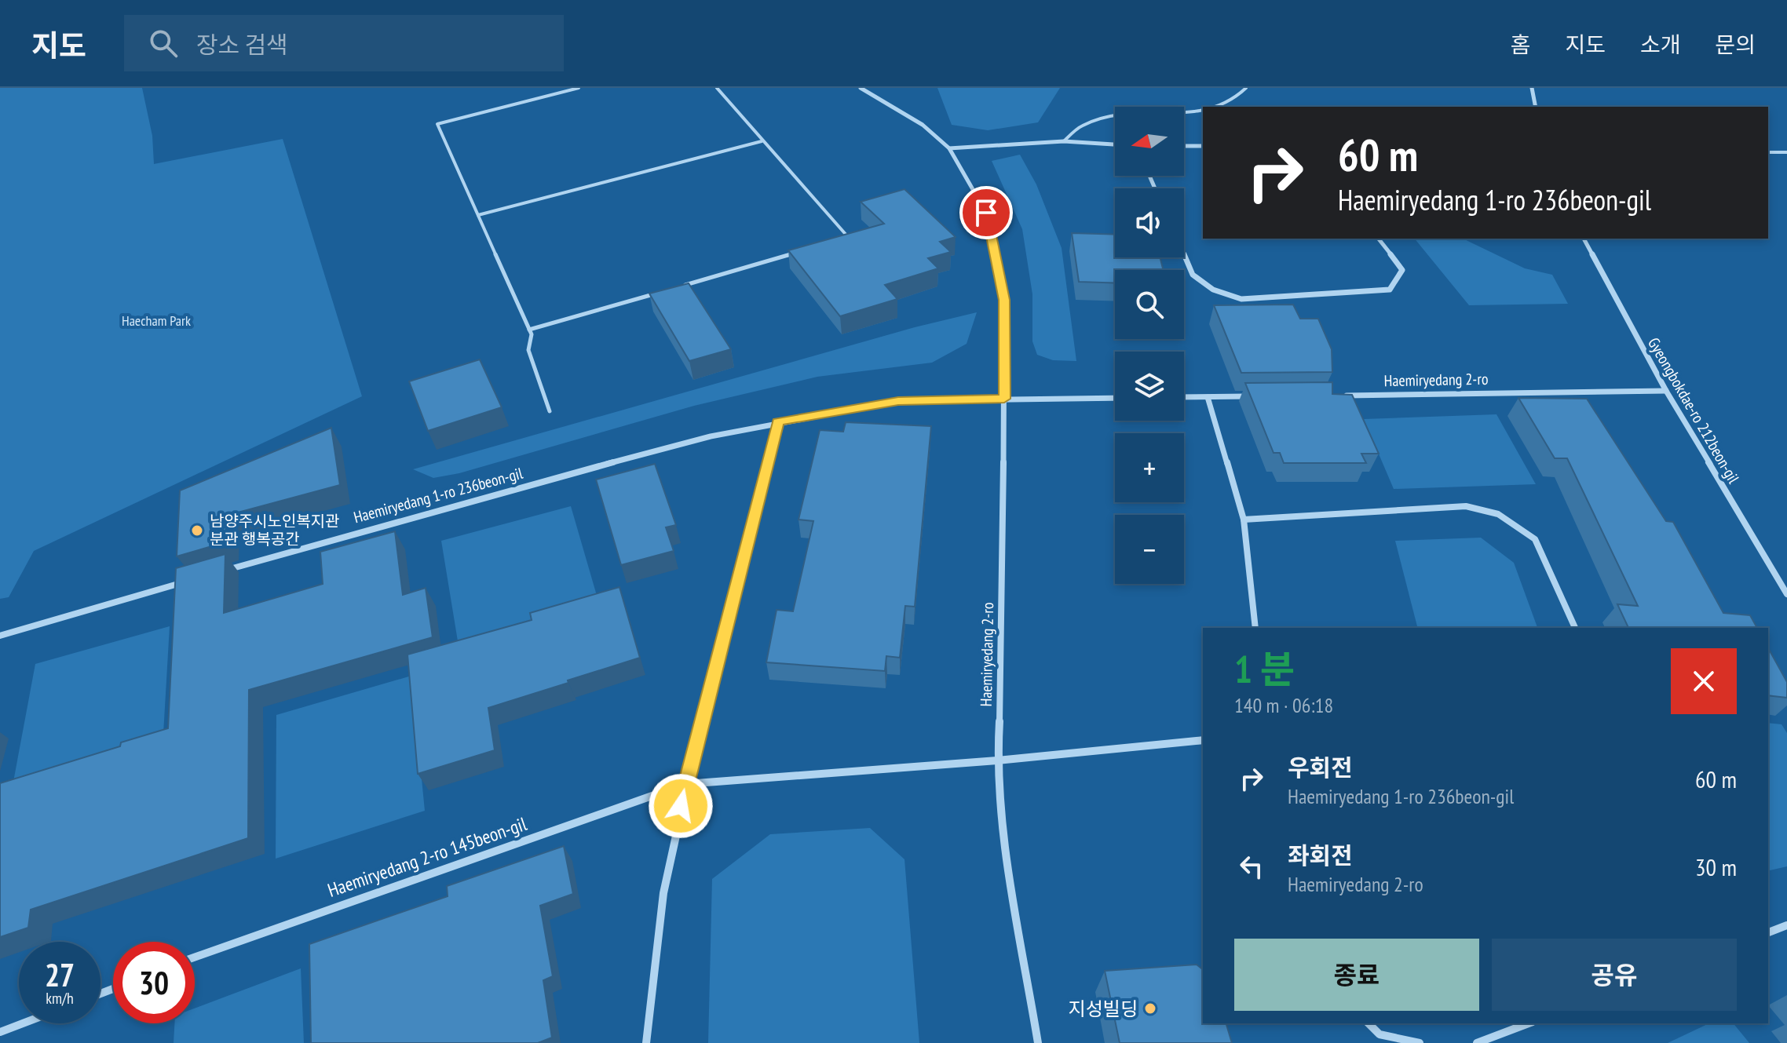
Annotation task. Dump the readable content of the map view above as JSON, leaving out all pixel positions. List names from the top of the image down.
{
  "streets": {
    "street": [
      "Haemiryedang 2-ro",
      "Gyeongbokdae-ro 212beon-gil",
      "Haemiryedang 1-ro 236beon-gil",
      "Haemiryedang 2-ro 145beon-gil"
    ]
  },
  "crossings": [
    ["Haemiryedang 2-ro", "Gyeongbokdae-ro 212beon-gil"],
    ["Haemiryedang 2-ro", "Haemiryedang 1-ro 236beon-gil"],
    ["Haemiryedang 2-ro", "Haemiryedang 2-ro 145beon-gil"]
  ],
  "parks": ["Haecham Park"],
  "places": ["남양주시노인복지관 분관 행복공간", "지성빌딩"],
  "north": "left",
  "page": {
    "header": "지도",
    "search": "장소 검색",
    "nav": [
      "홈",
      "지도",
      "소개",
      "문의"
    ],
    "map_buttons": ["+", "−"],
    "turn": ["60 m", "Haemiryedang 1-ro 236beon-gil"],
    "heading": ["1 분", "140 m · 06:18"],
    "list": [
      {
        "name": "우회전",
        "note": "Haemiryedang 1-ro 236beon-gil",
        "value": "60 m"
      },
      {
        "name": "좌회전",
        "note": "Haemiryedang 2-ro",
        "value": "30 m"
      }
    ],
    "buttons": ["종료", "공유"],
    "speed": "27 km/h",
    "limit": "30"
  }
}
